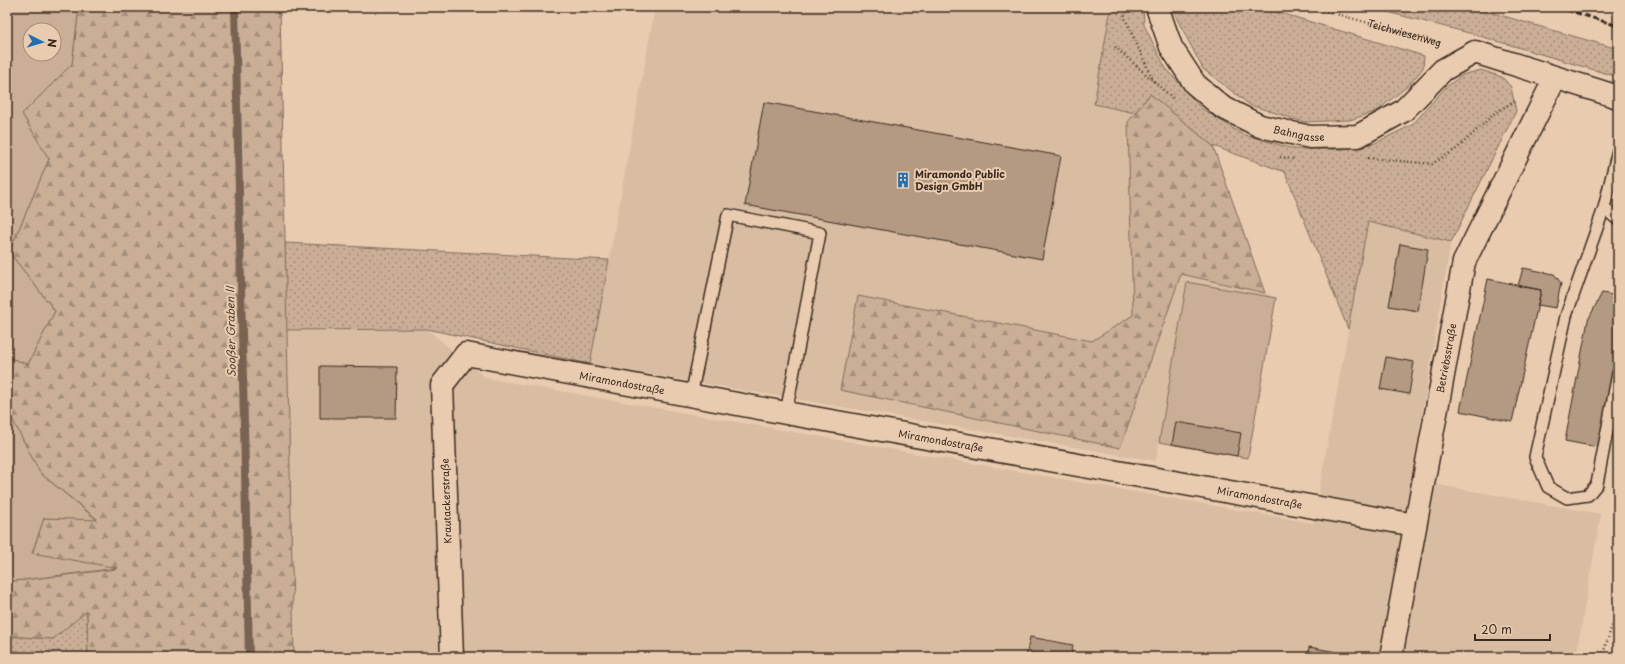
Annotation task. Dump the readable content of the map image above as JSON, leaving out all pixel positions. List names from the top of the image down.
{
  "streets": {
    "street": [
      "Bahngasse",
      "Betriebsstraße",
      "Miramondostraße",
      "Krautackerstraße"
    ],
    "path": ["Teichwiesenweg"]
  },
  "crossings": [
    ["Teichwiesenweg", "Bahngasse"],
    ["Betriebsstraße", "Miramondostraße"],
    ["Miramondostraße", "Krautackerstraße"]
  ],
  "water": ["Sooßer Graben II"],
  "places": {
    "building": ["Miramondo Public Design GmbH"]
  },
  "scale_bar": "20 m",
  "north": "right"
}
